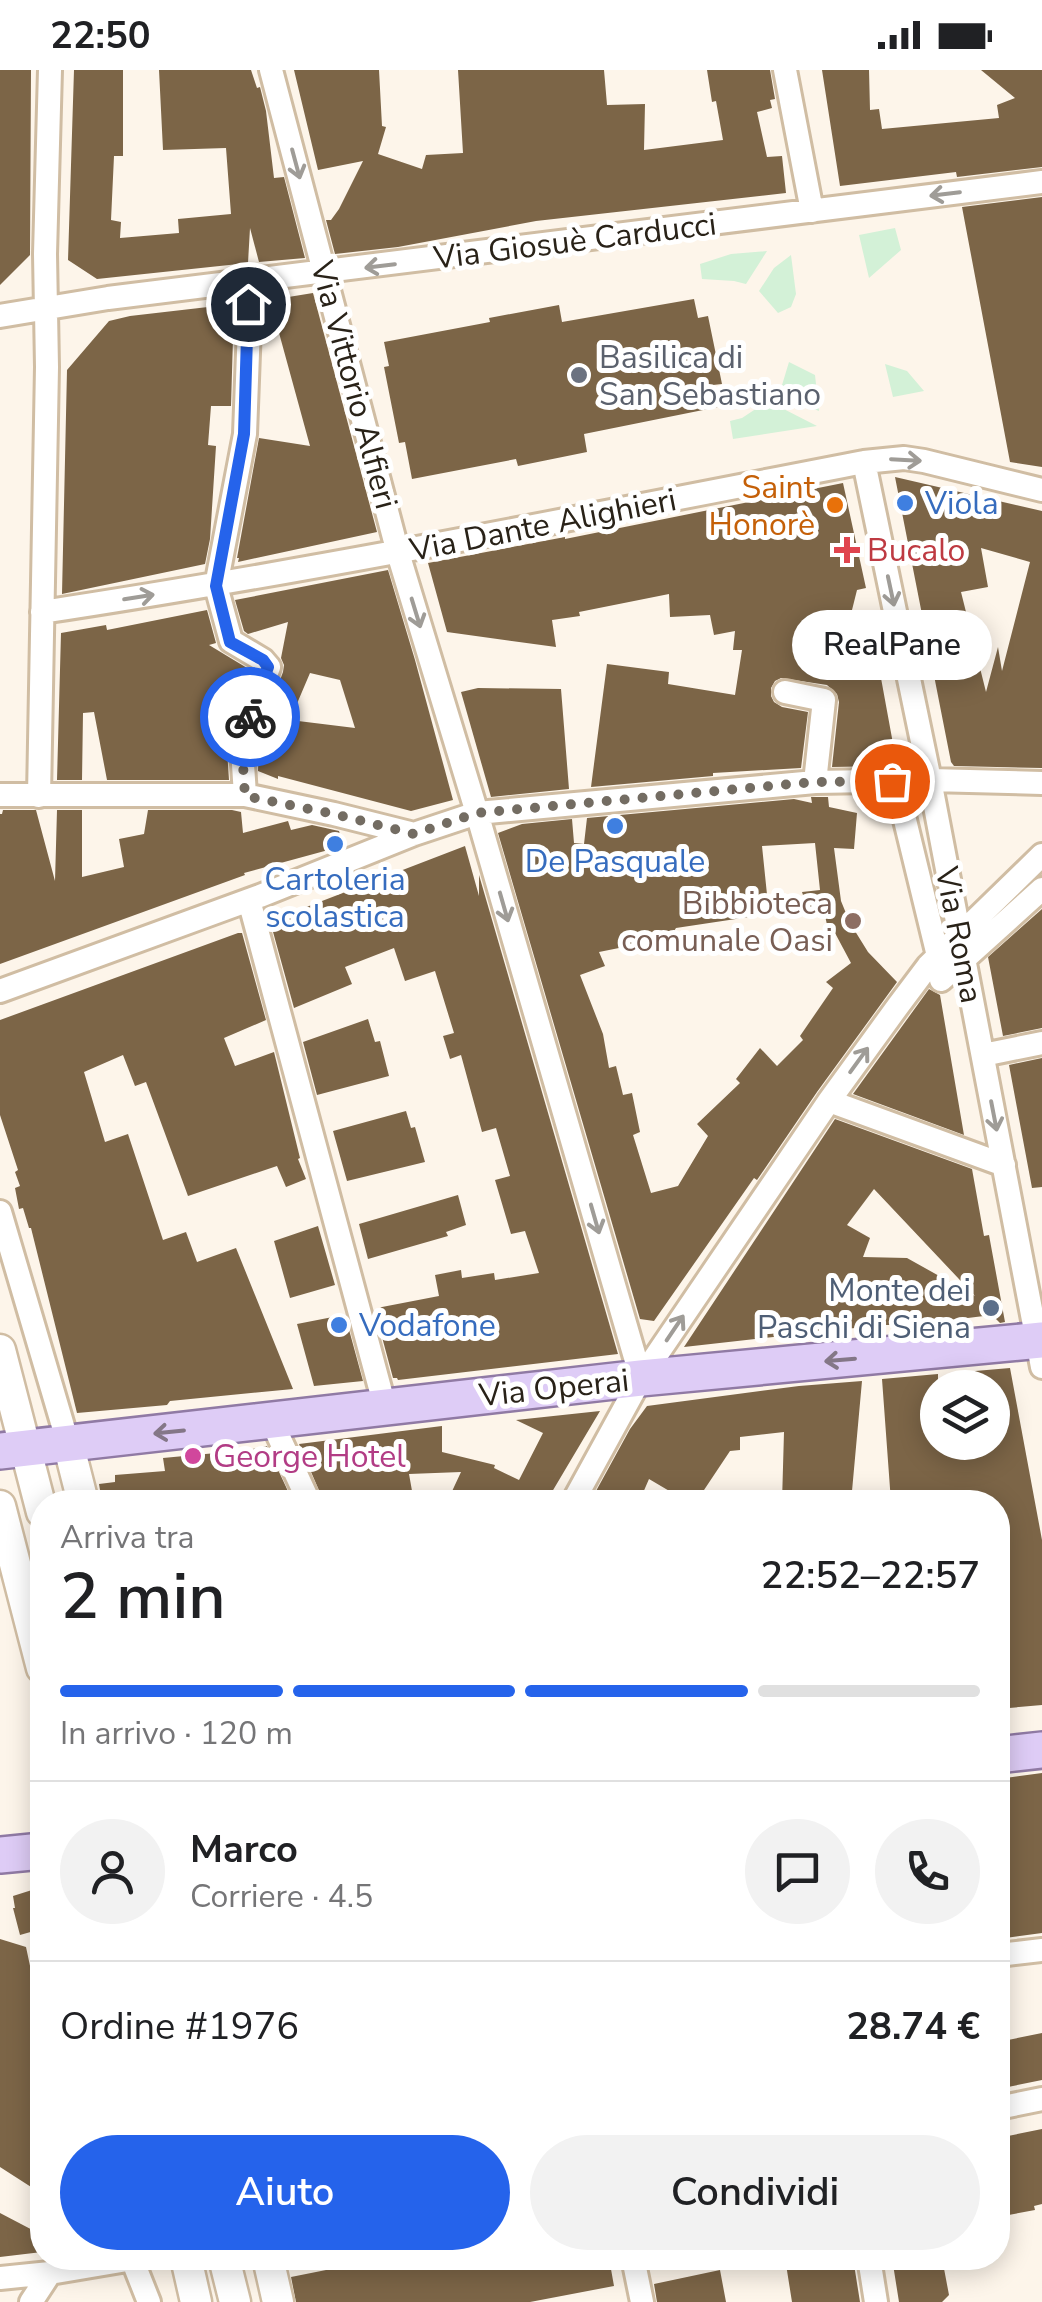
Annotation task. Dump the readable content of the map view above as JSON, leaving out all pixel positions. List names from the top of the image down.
{
  "streets": {
    "main road": ["Via Operai"],
    "street": [
      "Via Giosuè Carducci",
      "Via Vittorio Alfieri",
      "Via Dante Alighieri",
      "Via Roma"
    ]
  },
  "crossings": [
    ["Via Giosuè Carducci", "Via Vittorio Alfieri"],
    ["Via Vittorio Alfieri", "Via Dante Alighieri"],
    ["Via Vittorio Alfieri", "Via Operai"],
    ["Via Dante Alighieri", "Via Roma"],
    ["Via Roma", "Via Operai"]
  ],
  "one_way": [
    "Via Giosuè Carducci",
    "Via Vittorio Alfieri",
    "Via Roma",
    "Via Operai"
  ],
  "places": {
    "other": [
      "Basilica di San Sebastiano",
      "Viola",
      "Saint Honorè",
      "RealPane",
      "De Pasquale",
      "Cartoleria scolastica",
      "Bibbioteca comunale Oasi",
      "Monte dei Paschi di Siena",
      "Vodafone",
      "George Hotel"
    ],
    "health": ["Bucalo"]
  },
  "page": {
    "status": "22:50",
    "bubble": "RealPane",
    "heading": ["2 min", "Arriva tra", "22:52–22:57"],
    "panel": [
      "Marco",
      "Corriere · 4.5",
      "Ordine #1976",
      "28.74 €"
    ],
    "bar": "In arrivo · 120 m",
    "buttons": ["Aiuto", "Condividi"]
  }
}
